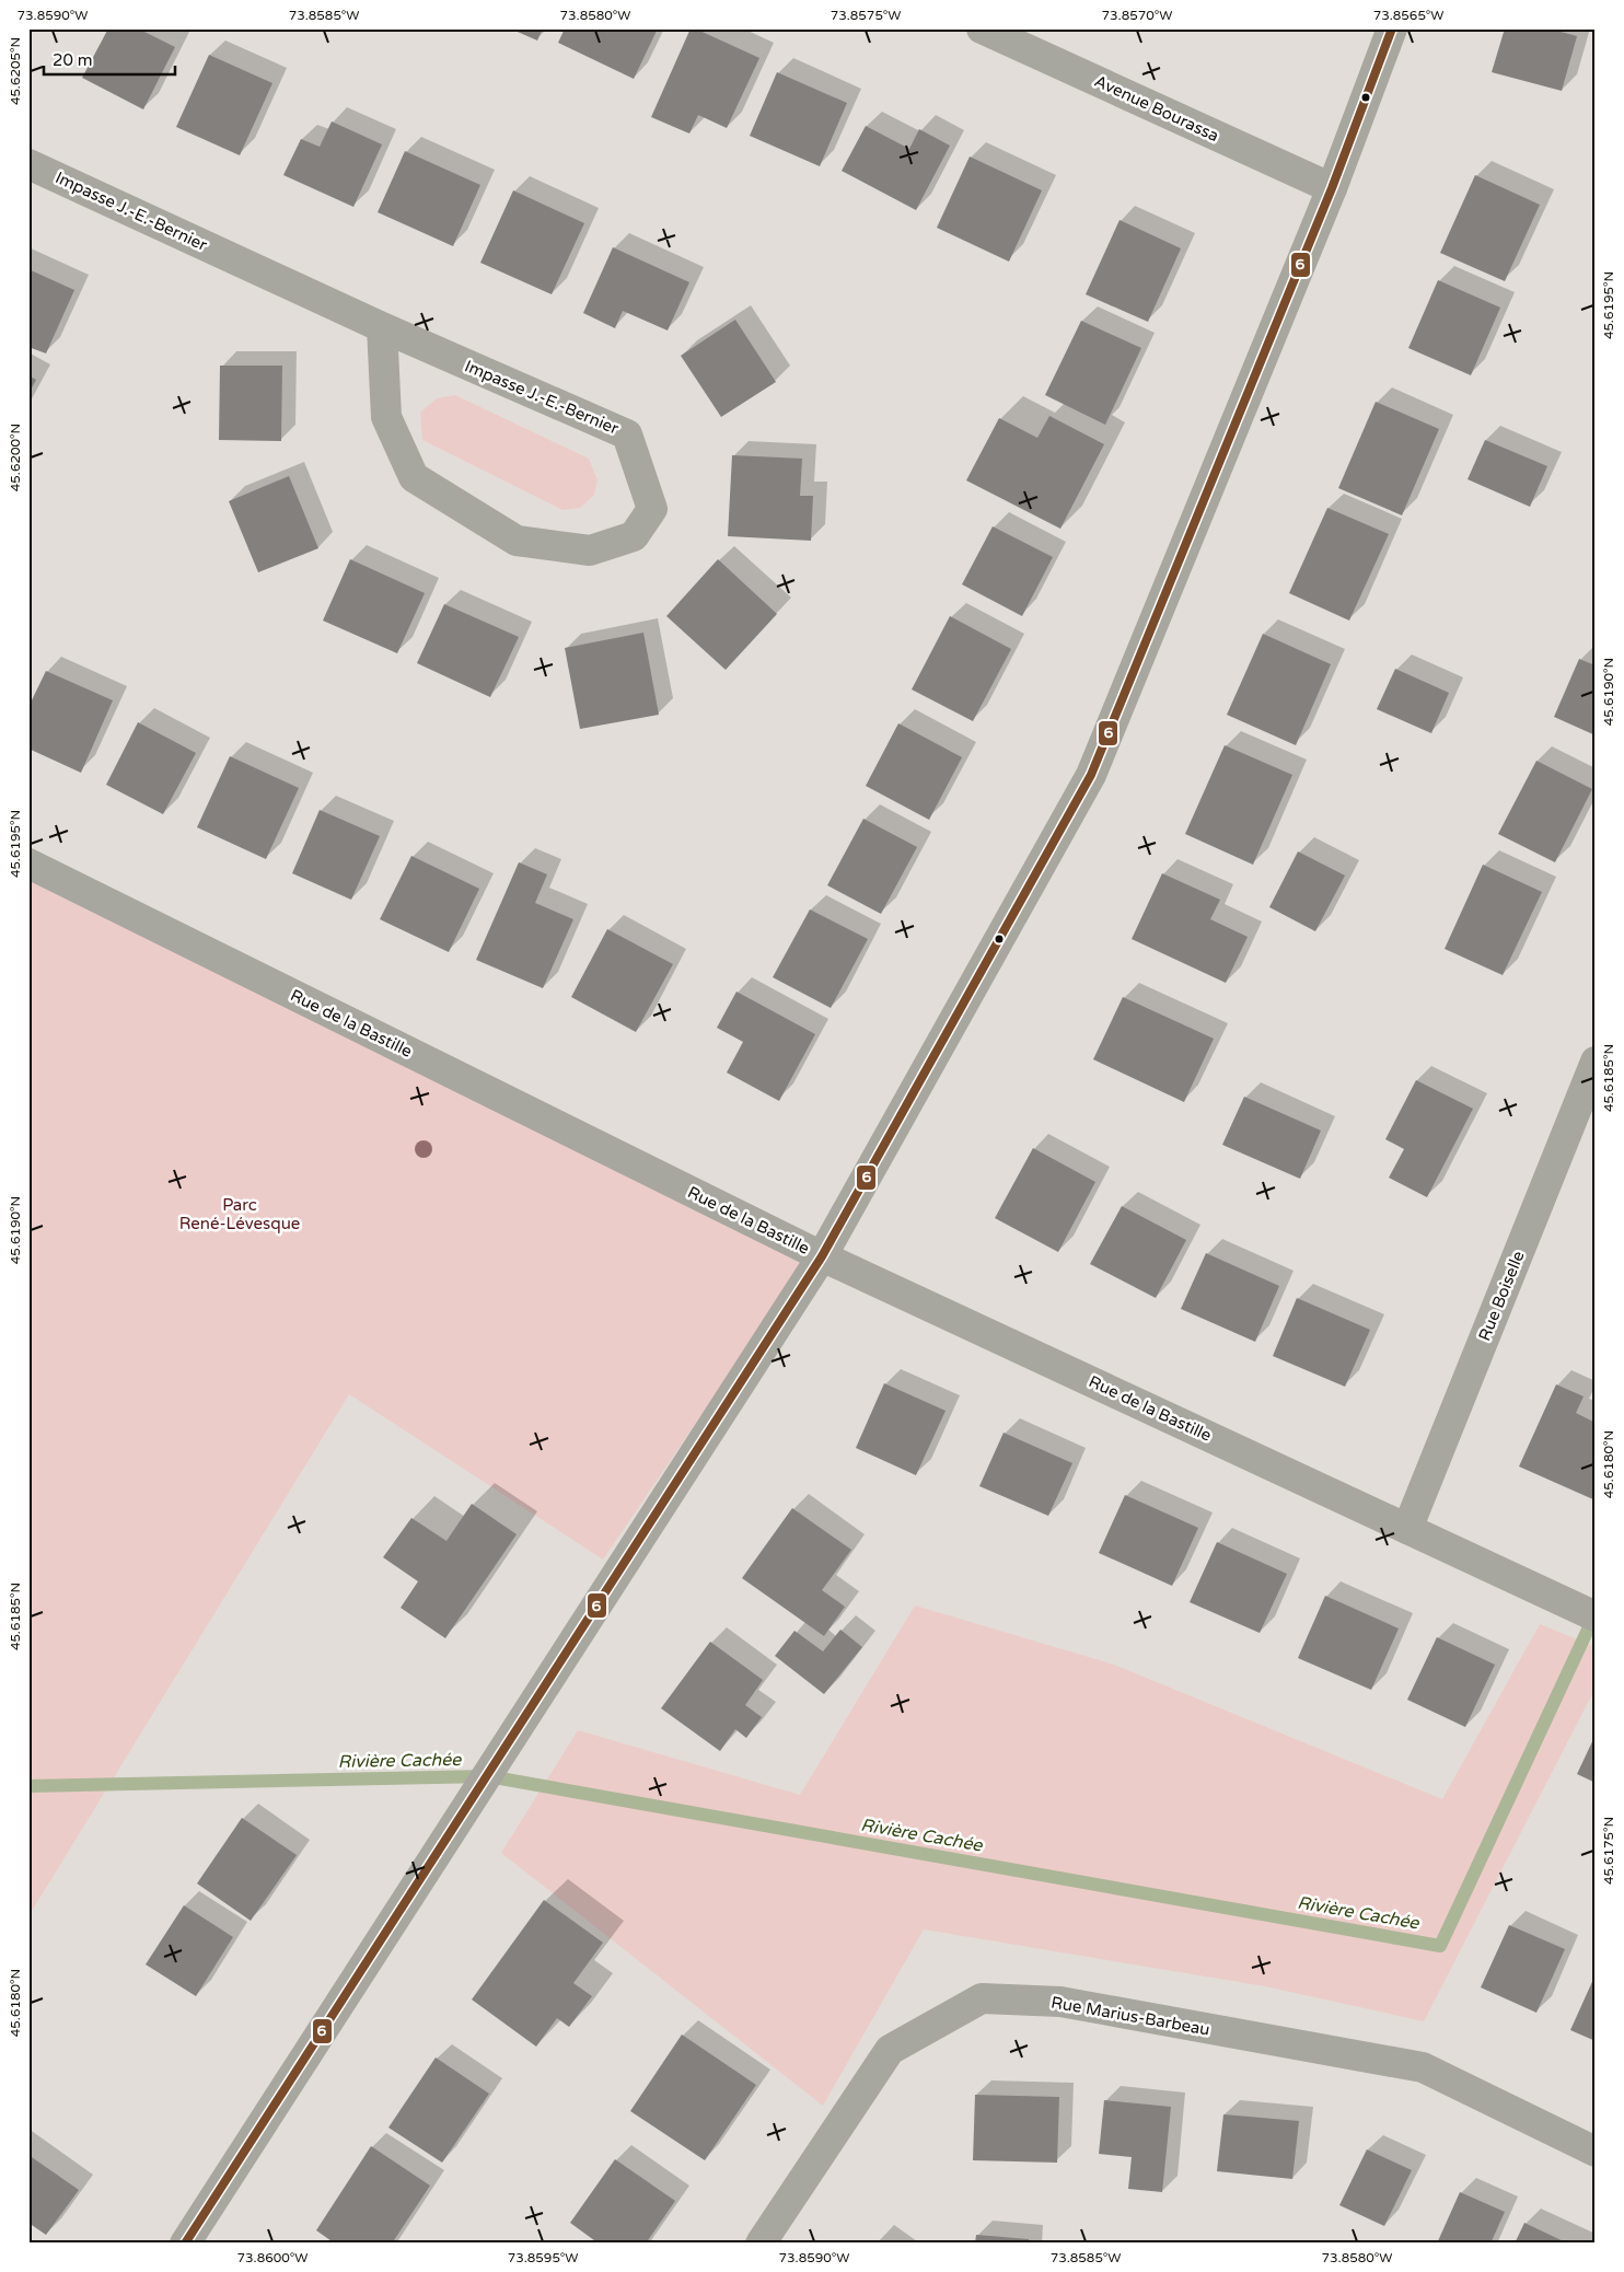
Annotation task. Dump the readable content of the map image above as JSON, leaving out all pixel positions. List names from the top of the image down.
{
  "streets": {
    "street": [
      "Avenue Bourassa",
      "Impasse J.-E.-Bernier",
      "Rue de la Bastille",
      "Rue Boiselle",
      "Rue Marius-Barbeau"
    ]
  },
  "crossings": [
    ["Rue de la Bastille", "Rue Boiselle"]
  ],
  "water": ["Rivière Cachée"],
  "parks": ["Parc René-Lévesque"],
  "lines": ["transit line 6"],
  "scale_bar": "20 m",
  "coordinates": [
    "73.8590°W",
    "73.8585°W",
    "73.8580°W",
    "73.8575°W",
    "73.8570°W",
    "73.8565°W",
    "45.6205°N",
    "45.6195°N",
    "45.6200°N",
    "45.6190°N",
    "45.6185°N",
    "45.6180°N",
    "45.6175°N",
    "73.8600°W",
    "73.8595°W"
  ]
}
